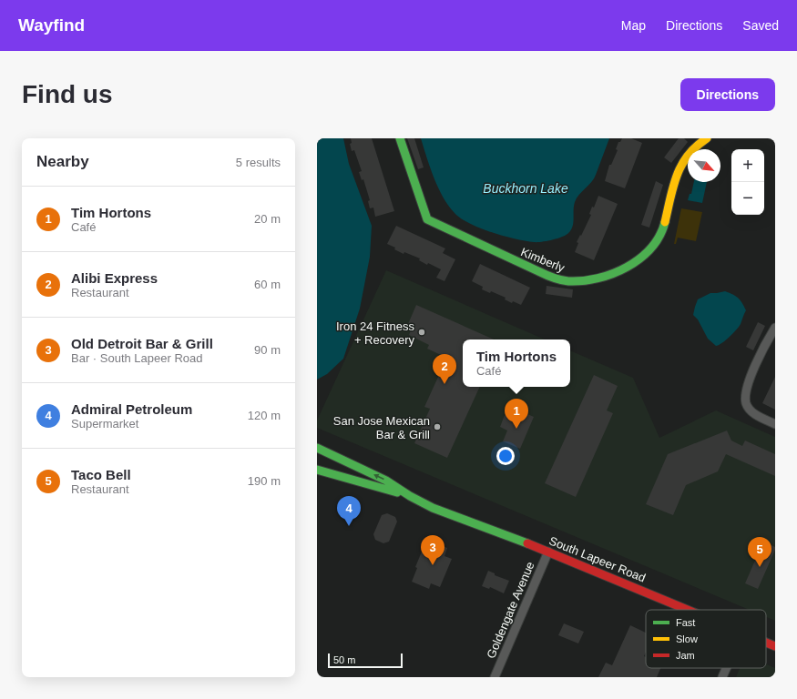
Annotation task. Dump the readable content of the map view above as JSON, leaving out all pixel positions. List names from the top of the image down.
{
  "streets": {
    "main road": ["Kimberly", "South Lapeer Road"],
    "street": ["Goldengate Avenue"]
  },
  "crossings": [
    ["South Lapeer Road", "Goldengate Avenue"]
  ],
  "water": ["Buckhorn Lake"],
  "places": ["Iron 24 Fitness + Recovery", "San Jose Mexican Bar & Grill"],
  "legend": ["Fast", "Slow", "Jam"],
  "scale_bar": "50 m",
  "north": "bottom right",
  "page": {
    "header": "Wayfind",
    "nav": ["Map", "Directions", "Saved"],
    "buttons": "Directions",
    "title": "Find us",
    "heading": ["Nearby", "5 results"],
    "map_buttons": ["+", "−"],
    "list": [
      {
        "mark": "1",
        "name": "Tim Hortons",
        "note": "Café",
        "value": "20 m"
      },
      {
        "mark": "2",
        "name": "Alibi Express",
        "note": "Restaurant",
        "value": "60 m"
      },
      {
        "mark": "3",
        "name": "Old Detroit Bar & Grill",
        "note": "Bar · South Lapeer Road",
        "value": "90 m"
      },
      {
        "mark": "4",
        "name": "Admiral Petroleum",
        "note": "Supermarket",
        "value": "120 m"
      },
      {
        "mark": "5",
        "name": "Taco Bell",
        "note": "Restaurant",
        "value": "190 m"
      }
    ],
    "popup": ["Tim Hortons", "Café"],
    "pins": [
      "2",
      "1",
      "4",
      "3",
      "5"
    ],
    "scale": "50 m"
  }
}
